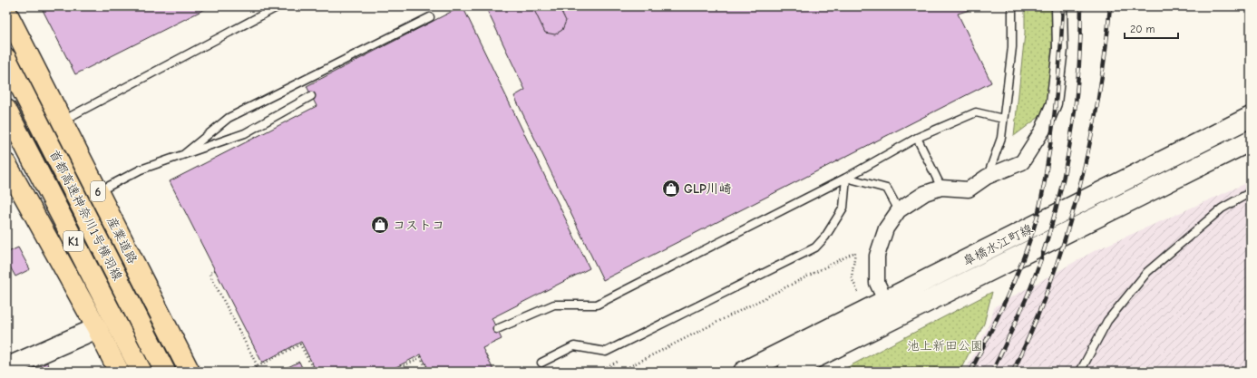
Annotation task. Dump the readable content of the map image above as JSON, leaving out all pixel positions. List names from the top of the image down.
{
  "streets": {
    "main road": [
      "6",
      "首都高速神奈川1号横羽線",
      "産業道路",
      "K1"
    ],
    "street": ["皐橋水江町線"]
  },
  "parks": ["池上新田公園"],
  "places": {
    "shop": ["GLP川崎", "コストコ"]
  },
  "scale_bar": "20 m"
}
